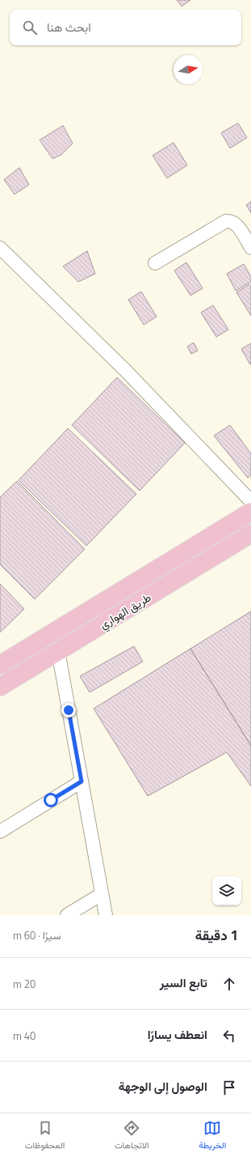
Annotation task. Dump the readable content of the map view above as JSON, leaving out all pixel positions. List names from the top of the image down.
{
  "streets": {
    "highway": ["طريق الهواري"]
  },
  "north": "right",
  "page": {
    "search": "ابحث هنا",
    "heading": ["1 دقيقة", "سيرًا · 60 m"],
    "list": [
      ["تابع السير", "20 m"],
      ["انعطف يسارًا", "40 m"],
      "الوصول إلى الوجهة"
    ],
    "nav": ["الخريطة", "الاتجاهات", "المحفوظات"]
  }
}
